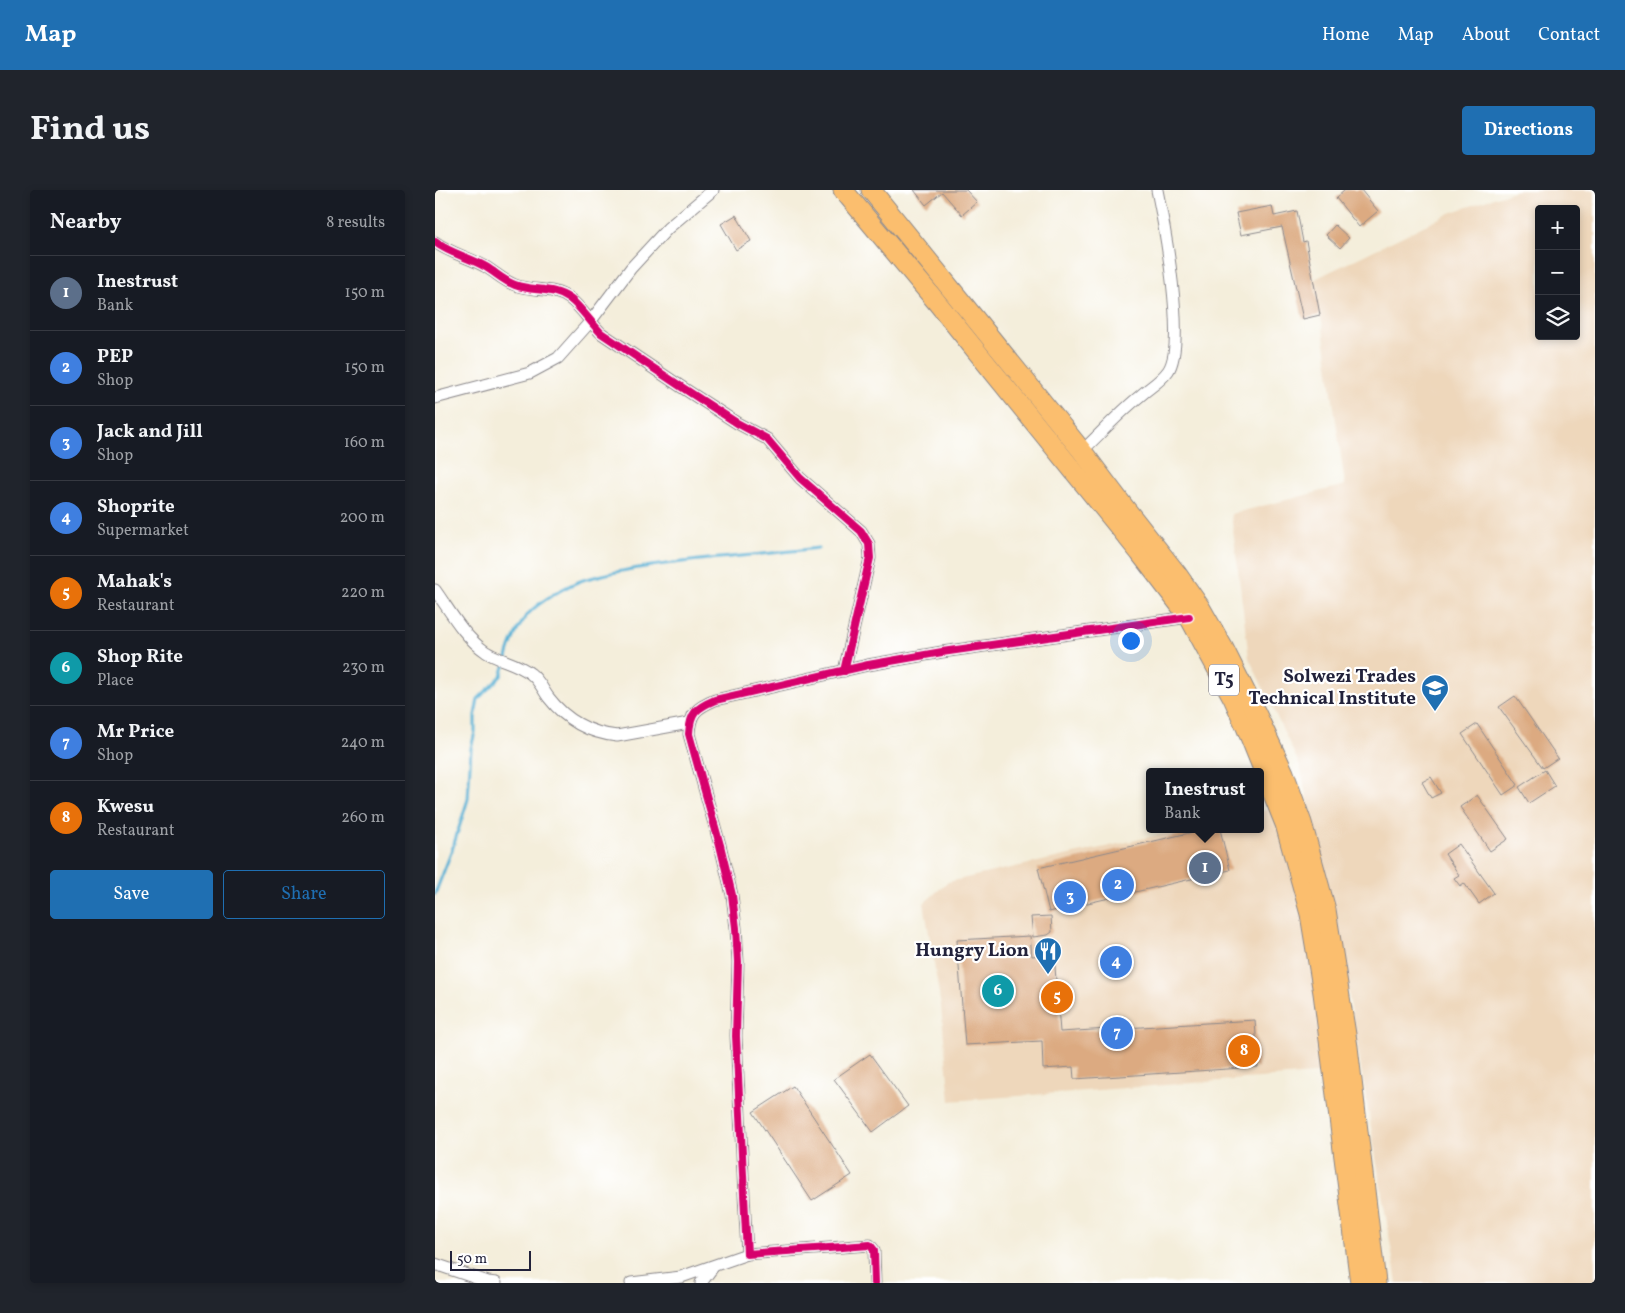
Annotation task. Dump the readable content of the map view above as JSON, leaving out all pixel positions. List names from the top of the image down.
{
  "streets": {
    "highway": ["T5"]
  },
  "places": {
    "school or university": ["Solwezi Trades Technical Institute"],
    "restaurant": ["Hungry Lion"]
  },
  "scale_bar": "50 m",
  "page": {
    "header": "Map",
    "nav": [
      "Home",
      "Map",
      "About",
      "Contact"
    ],
    "title": "Find us",
    "buttons": [
      "Directions",
      ["Save", "Share"]
    ],
    "heading": ["Nearby", "8 results"],
    "map_buttons": ["+", "−"],
    "list": [
      {
        "mark": "1",
        "name": "Inestrust",
        "note": "Bank",
        "value": "150 m"
      },
      {
        "mark": "2",
        "name": "PEP",
        "note": "Shop",
        "value": "150 m"
      },
      {
        "mark": "3",
        "name": "Jack and Jill",
        "note": "Shop",
        "value": "160 m"
      },
      {
        "mark": "4",
        "name": "Shoprite",
        "note": "Supermarket",
        "value": "200 m"
      },
      {
        "mark": "5",
        "name": "Mahak's",
        "note": "Restaurant",
        "value": "220 m"
      },
      {
        "mark": "6",
        "name": "Shop Rite",
        "note": "Place",
        "value": "230 m"
      },
      {
        "mark": "7",
        "name": "Mr Price",
        "note": "Shop",
        "value": "240 m"
      },
      {
        "mark": "8",
        "name": "Kwesu",
        "note": "Restaurant",
        "value": "260 m"
      }
    ],
    "popup": ["Inestrust", "Bank"],
    "pins": [
      "1",
      "2",
      "3",
      "4",
      "6",
      "5",
      "7",
      "8"
    ],
    "scale": "50 m"
  }
}
